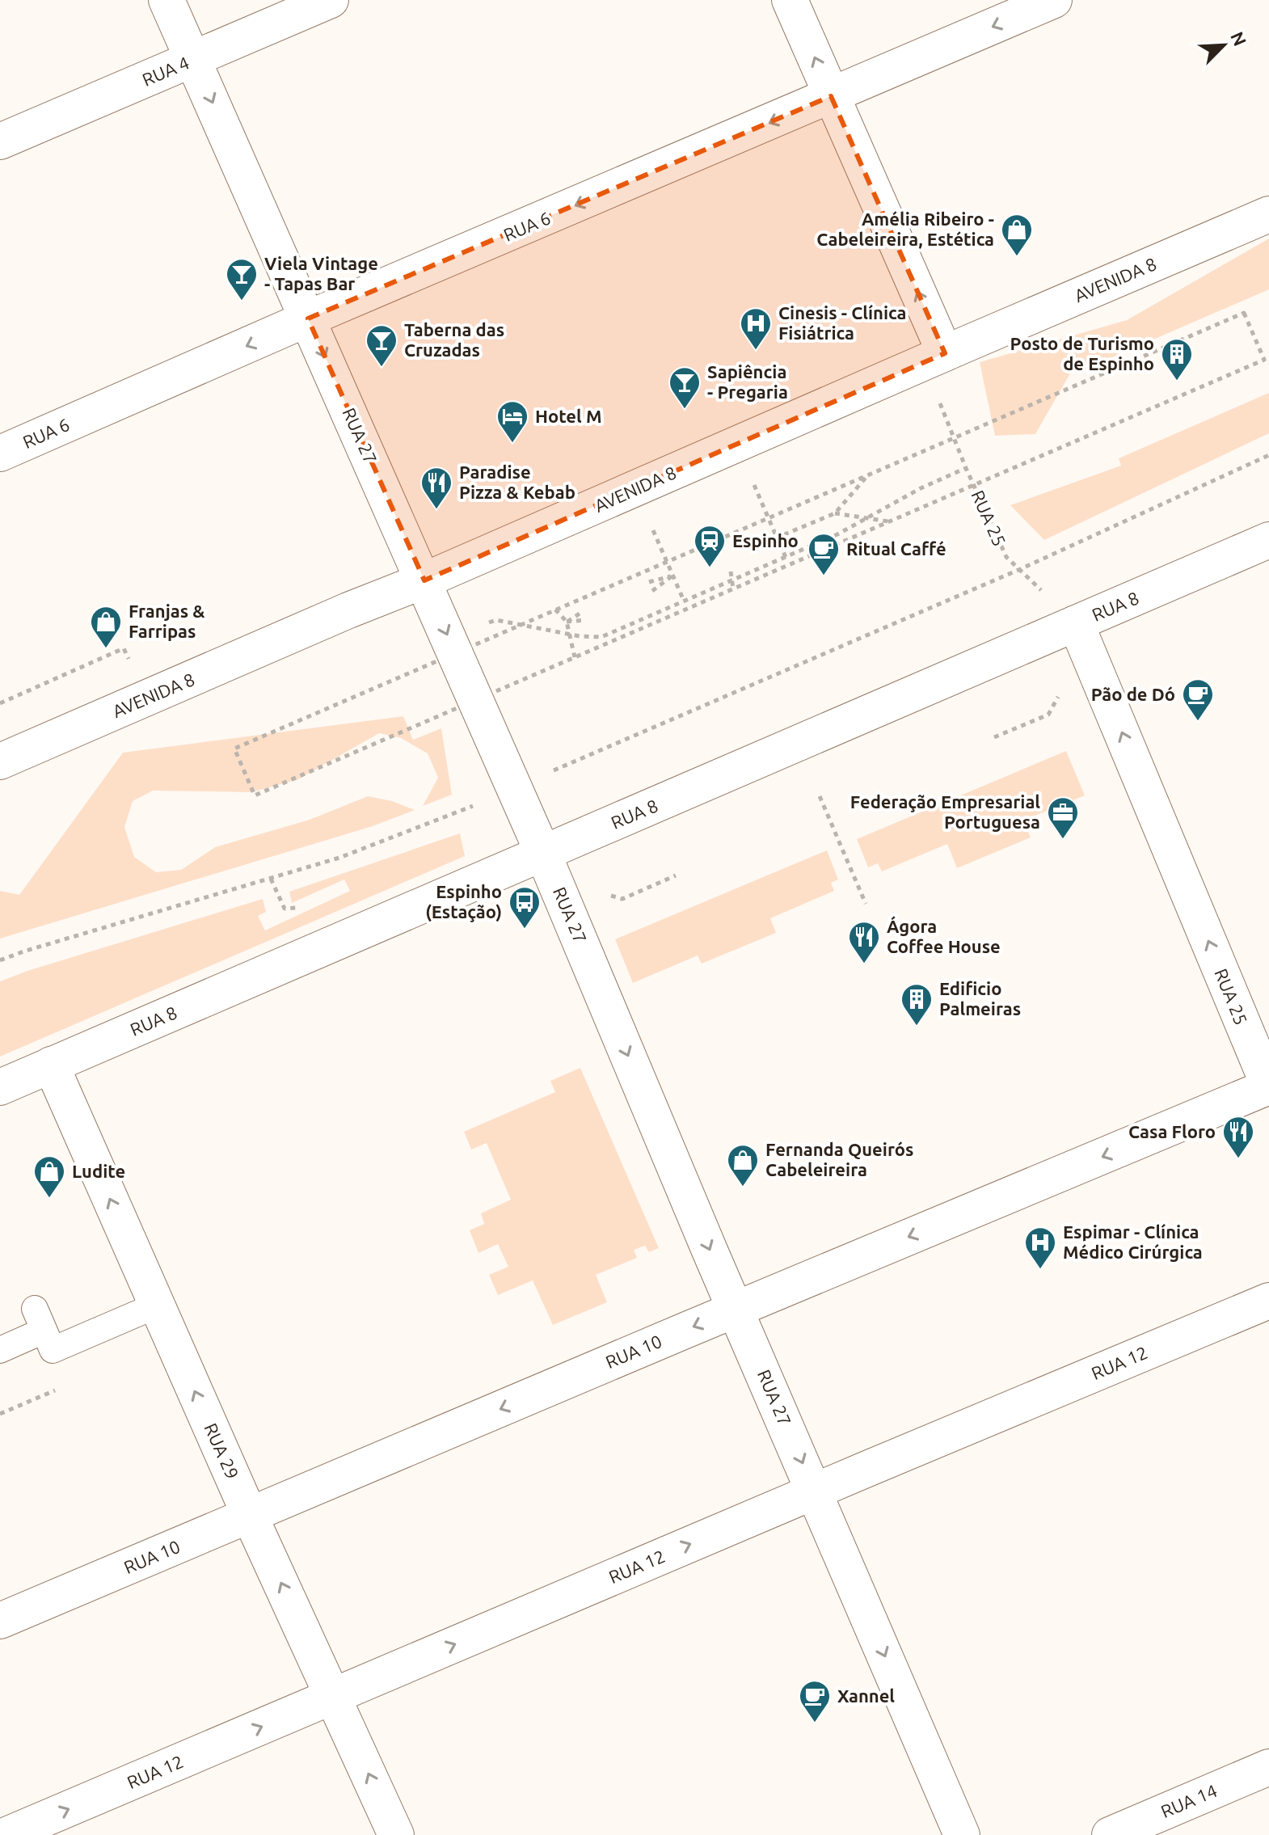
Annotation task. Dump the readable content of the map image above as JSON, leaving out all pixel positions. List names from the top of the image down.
{
  "streets": {
    "street": [
      "RUA 4",
      "RUA 6",
      "AVENIDA 8",
      "RUA 27",
      "RUA 25",
      "RUA 8",
      "RUA 10",
      "RUA 12",
      "RUA 29",
      "RUA 14"
    ]
  },
  "crossings": [
    ["RUA 4", "RUA 27"],
    ["RUA 6", "RUA 27"],
    ["AVENIDA 8", "RUA 27"],
    ["AVENIDA 8", "RUA 25"],
    ["RUA 27", "RUA 8"],
    ["RUA 27", "RUA 10"],
    ["RUA 27", "RUA 12"],
    ["RUA 25", "RUA 8"],
    ["RUA 25", "RUA 10"],
    ["RUA 8", "RUA 29"],
    ["RUA 10", "RUA 29"],
    ["RUA 12", "RUA 29"]
  ],
  "one_way": [
    "RUA 6",
    "RUA 27",
    "RUA 25",
    "RUA 10",
    "RUA 12",
    "RUA 29"
  ],
  "places": {
    "shop": [
      "Amélia Ribeiro - Cabeleireira, Estética",
      "Franjas & Farripas",
      "Fernanda Queirós Cabeleireira",
      "Ludite"
    ],
    "bar": ["Viela Vintage - Tapas Bar", "Taberna das Cruzadas", "Sapiência - Pregaria"],
    "hospital": ["Cinesis - Clínica Fisiátrica", "Espimar - Clínica Médico Cirúrgica"],
    "building": ["Posto de Turismo de Espinho", "Edificio Palmeiras"],
    "hotel": ["Hotel M"],
    "restaurant": ["Paradise Pizza & Kebab", "Ágora Coffee House", "Casa Floro"],
    "station": ["Espinho"],
    "cafe": ["Ritual Caffé", "Pão de Dó", "Xannel"],
    "office": ["Federação Empresarial Portuguesa"],
    "bus stop": ["Espinho (Estação)"]
  },
  "north": "top right"
}
